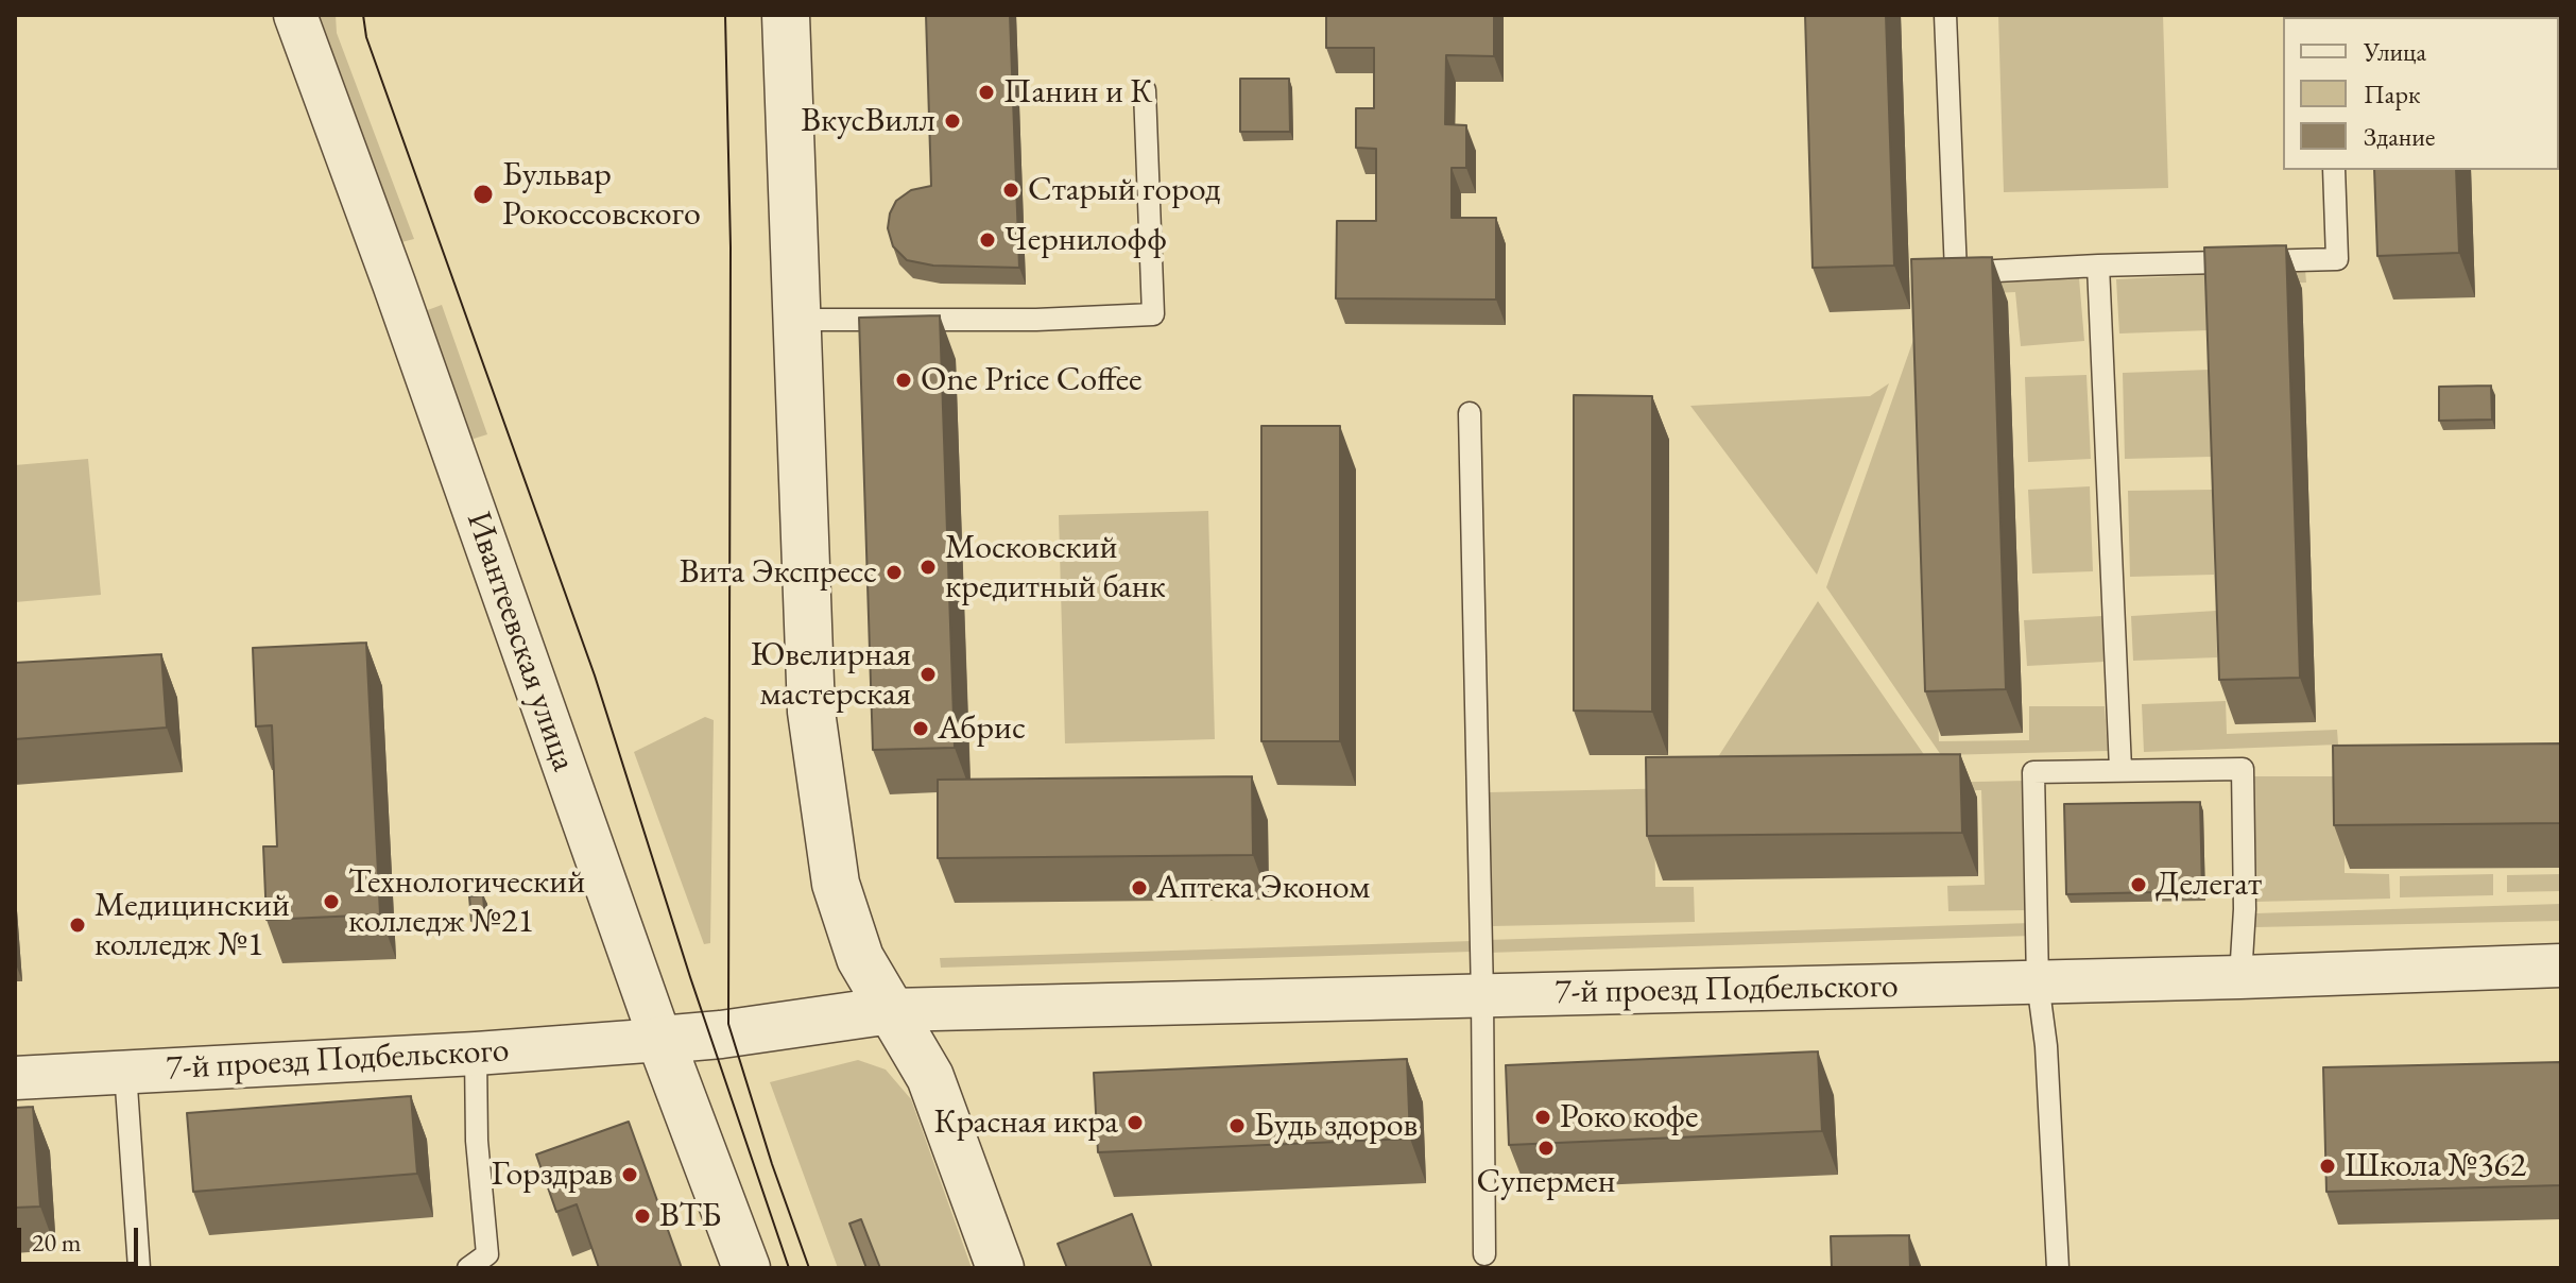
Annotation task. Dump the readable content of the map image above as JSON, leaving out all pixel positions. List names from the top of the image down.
{
  "streets": {
    "street": ["Ивантеевская улица", "7-й проезд Подбельского"]
  },
  "crossings": [
    ["Ивантеевская улица", "7-й проезд Подбельского"]
  ],
  "places": [
    "Панин и К",
    "ВкусВилл",
    "Старый город",
    "Бульвар Рокоссовского",
    "Чернилофф",
    "One Price Coffee",
    "Московский кредитный банк",
    "Вита Экспресс",
    "Ювелирная мастерская",
    "Абрис",
    "Делегат",
    "Аптека Эконом",
    "Технологический колледж №21",
    "Медицинский колледж №1",
    "Роко кофе",
    "Красная икра",
    "Будь здоров",
    "Супермен",
    "Школа №362",
    "Горздрав",
    "ВТБ"
  ],
  "legend": ["Улица", "Парк", "Здание"],
  "scale_bar": "20 m"
}
